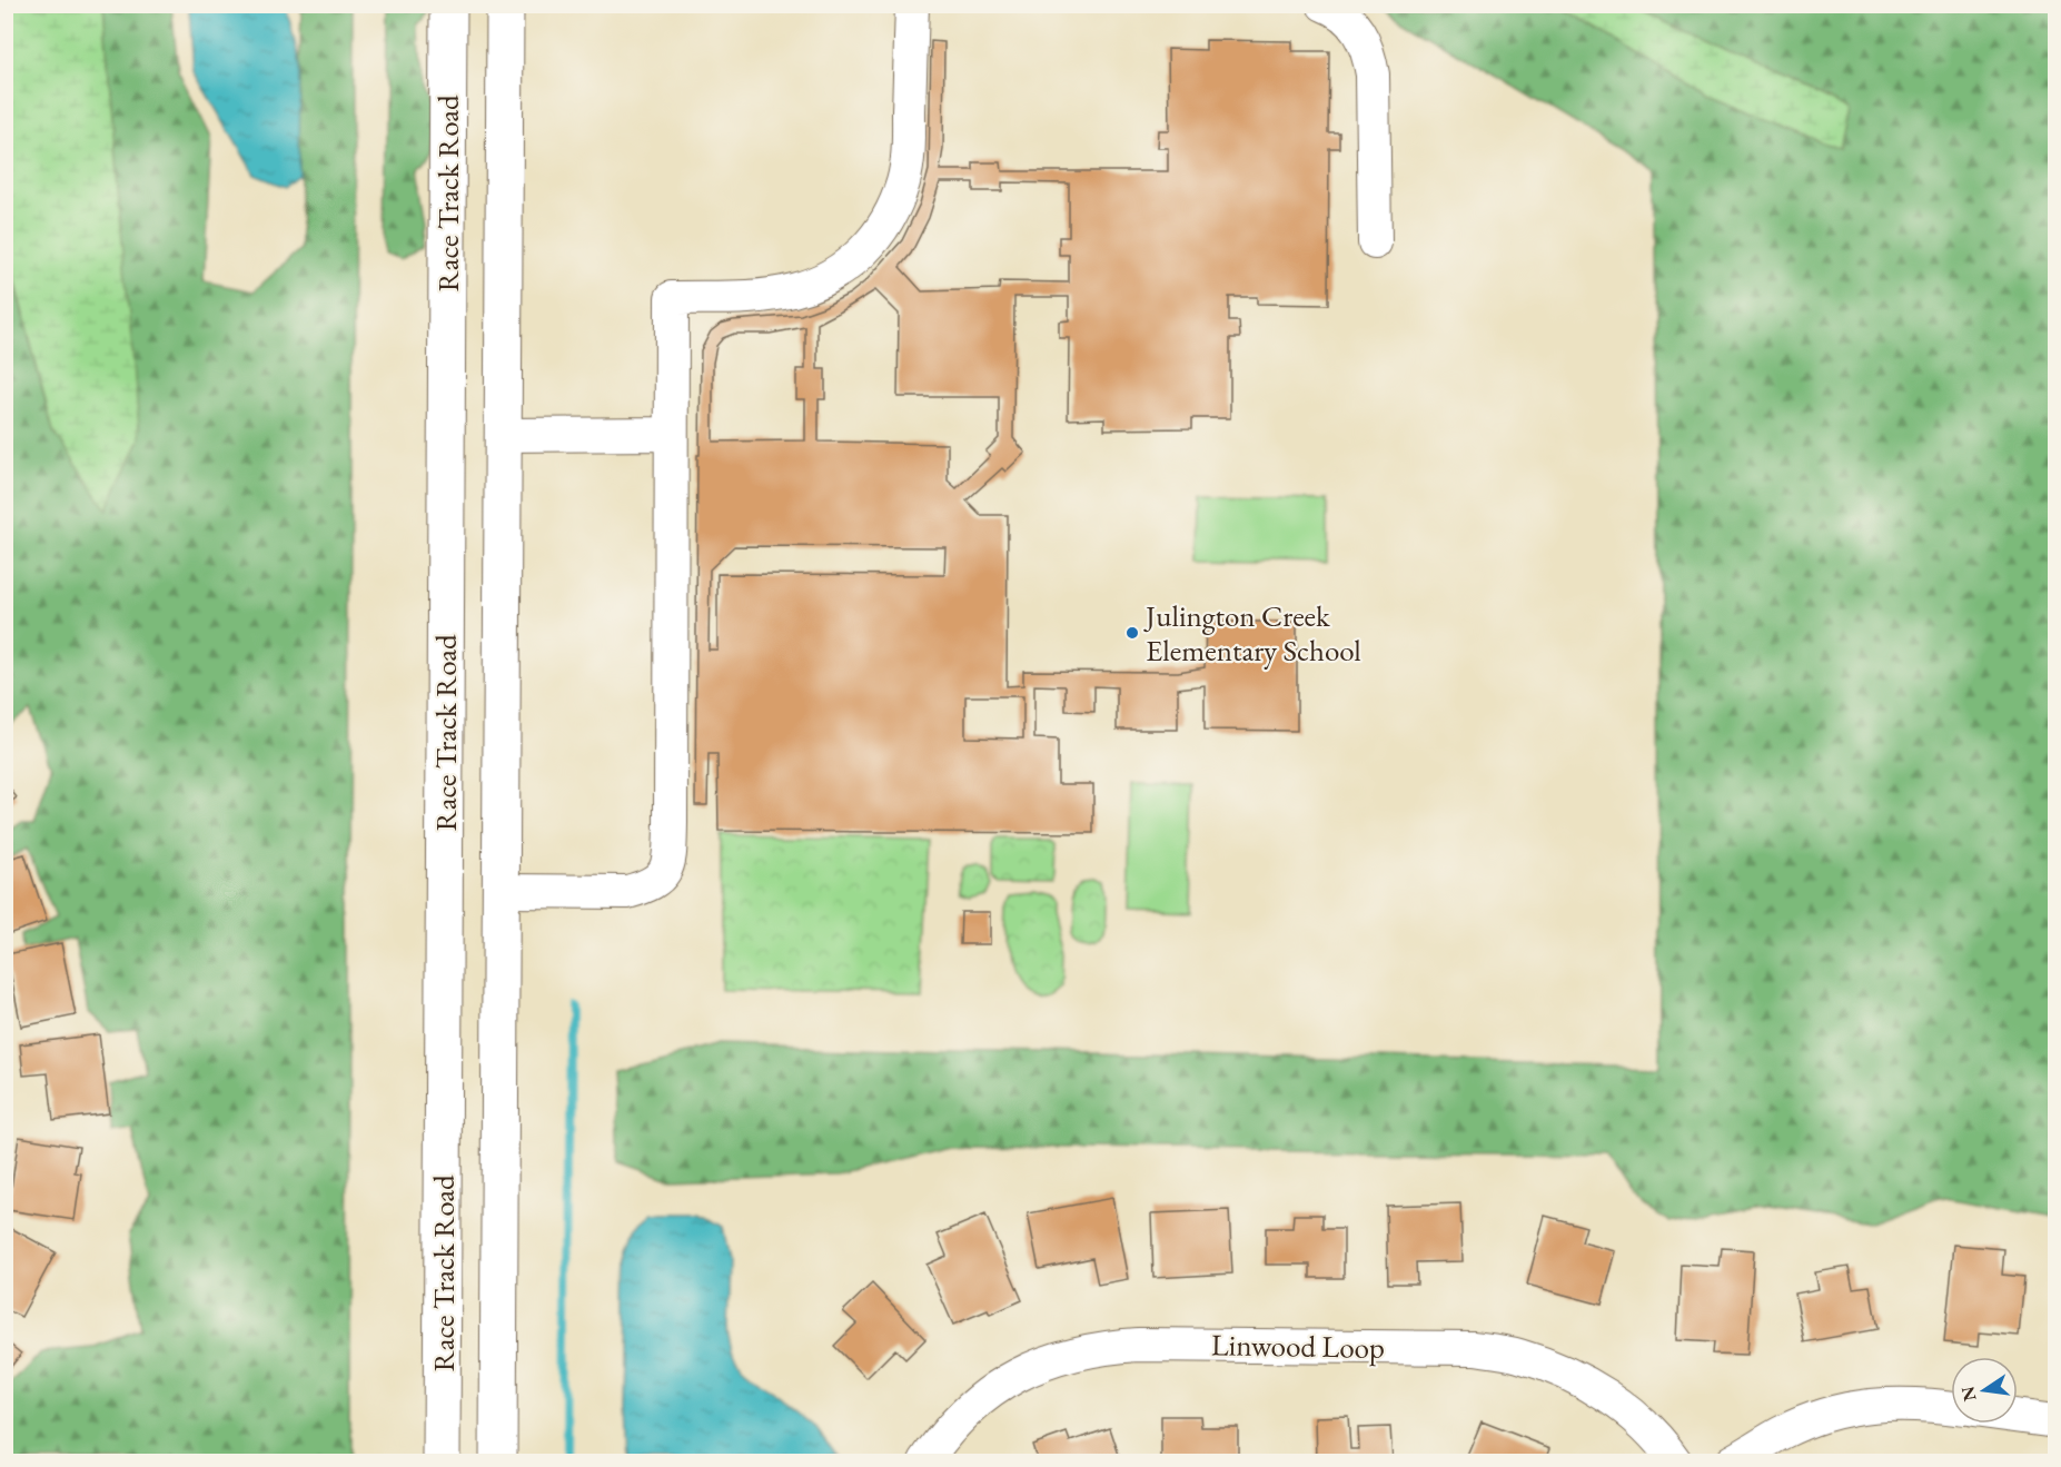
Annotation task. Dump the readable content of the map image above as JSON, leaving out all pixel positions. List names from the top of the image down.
{
  "streets": {
    "main road": ["Race Track Road"],
    "street": ["Linwood Loop"]
  },
  "places": ["Julington Creek Elementary School"],
  "north": "left"
}
